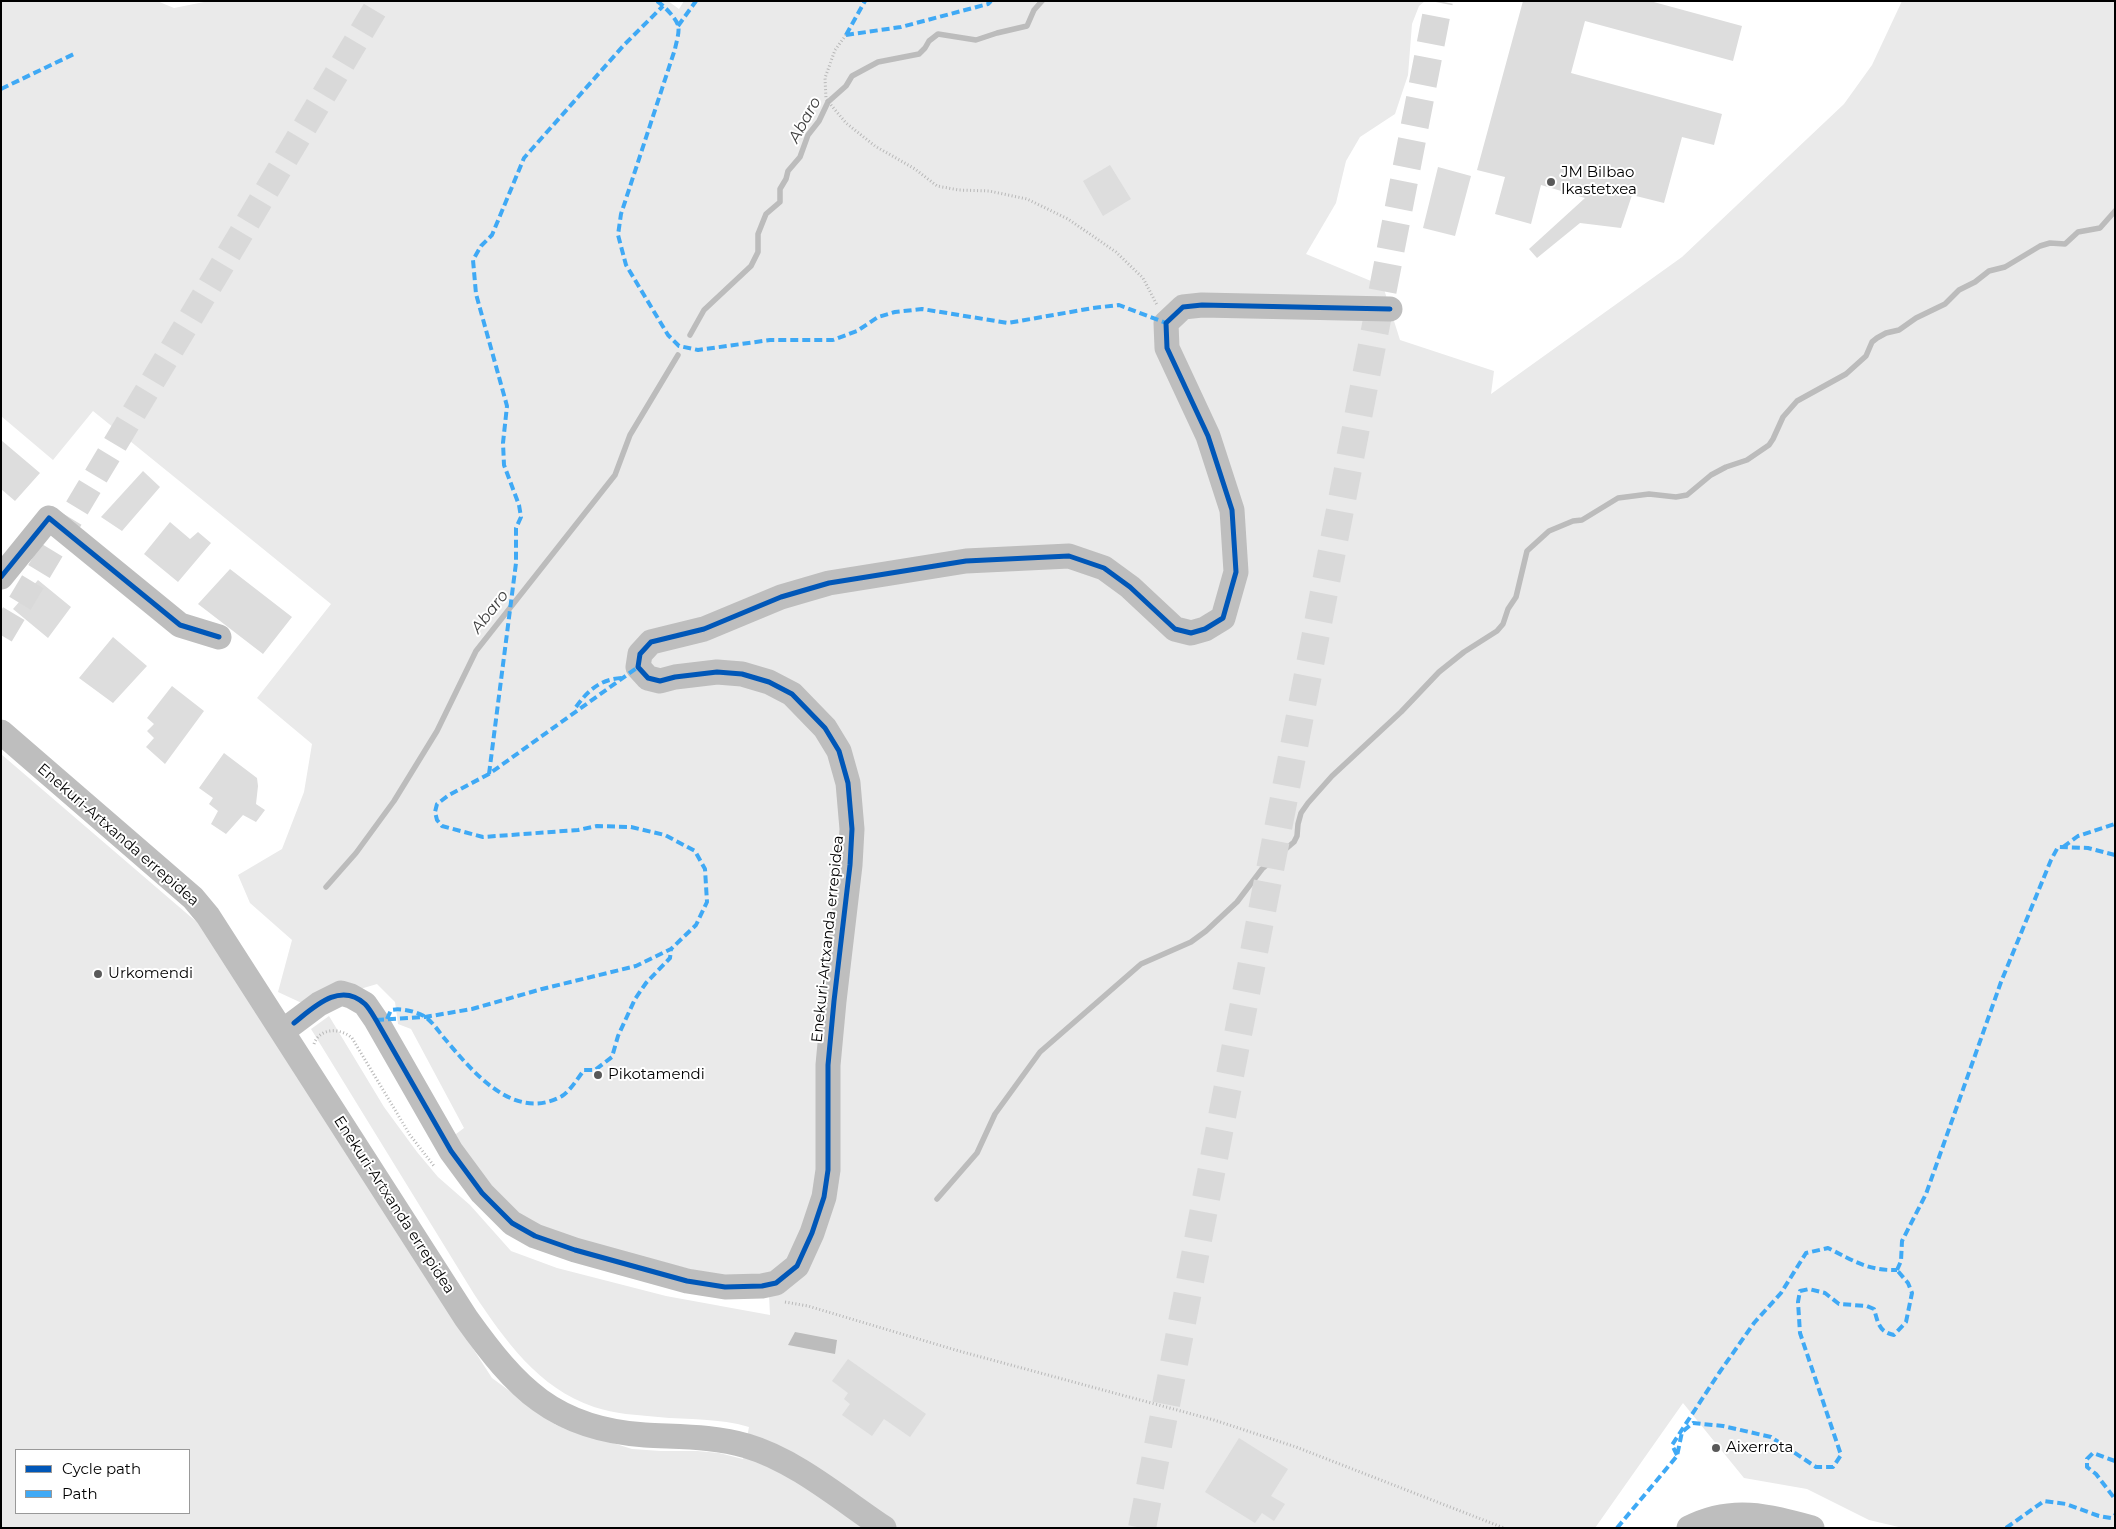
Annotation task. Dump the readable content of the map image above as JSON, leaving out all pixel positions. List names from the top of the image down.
{
  "streets": {
    "street": ["Enekuri-Artxanda errepidea"]
  },
  "water": ["Abaro"],
  "places": [
    "JM Bilbao Ikastetxea",
    "Urkomendi",
    "Pikotamendi",
    "Aixerrota"
  ],
  "legend": ["Cycle path", "Path"]
}
